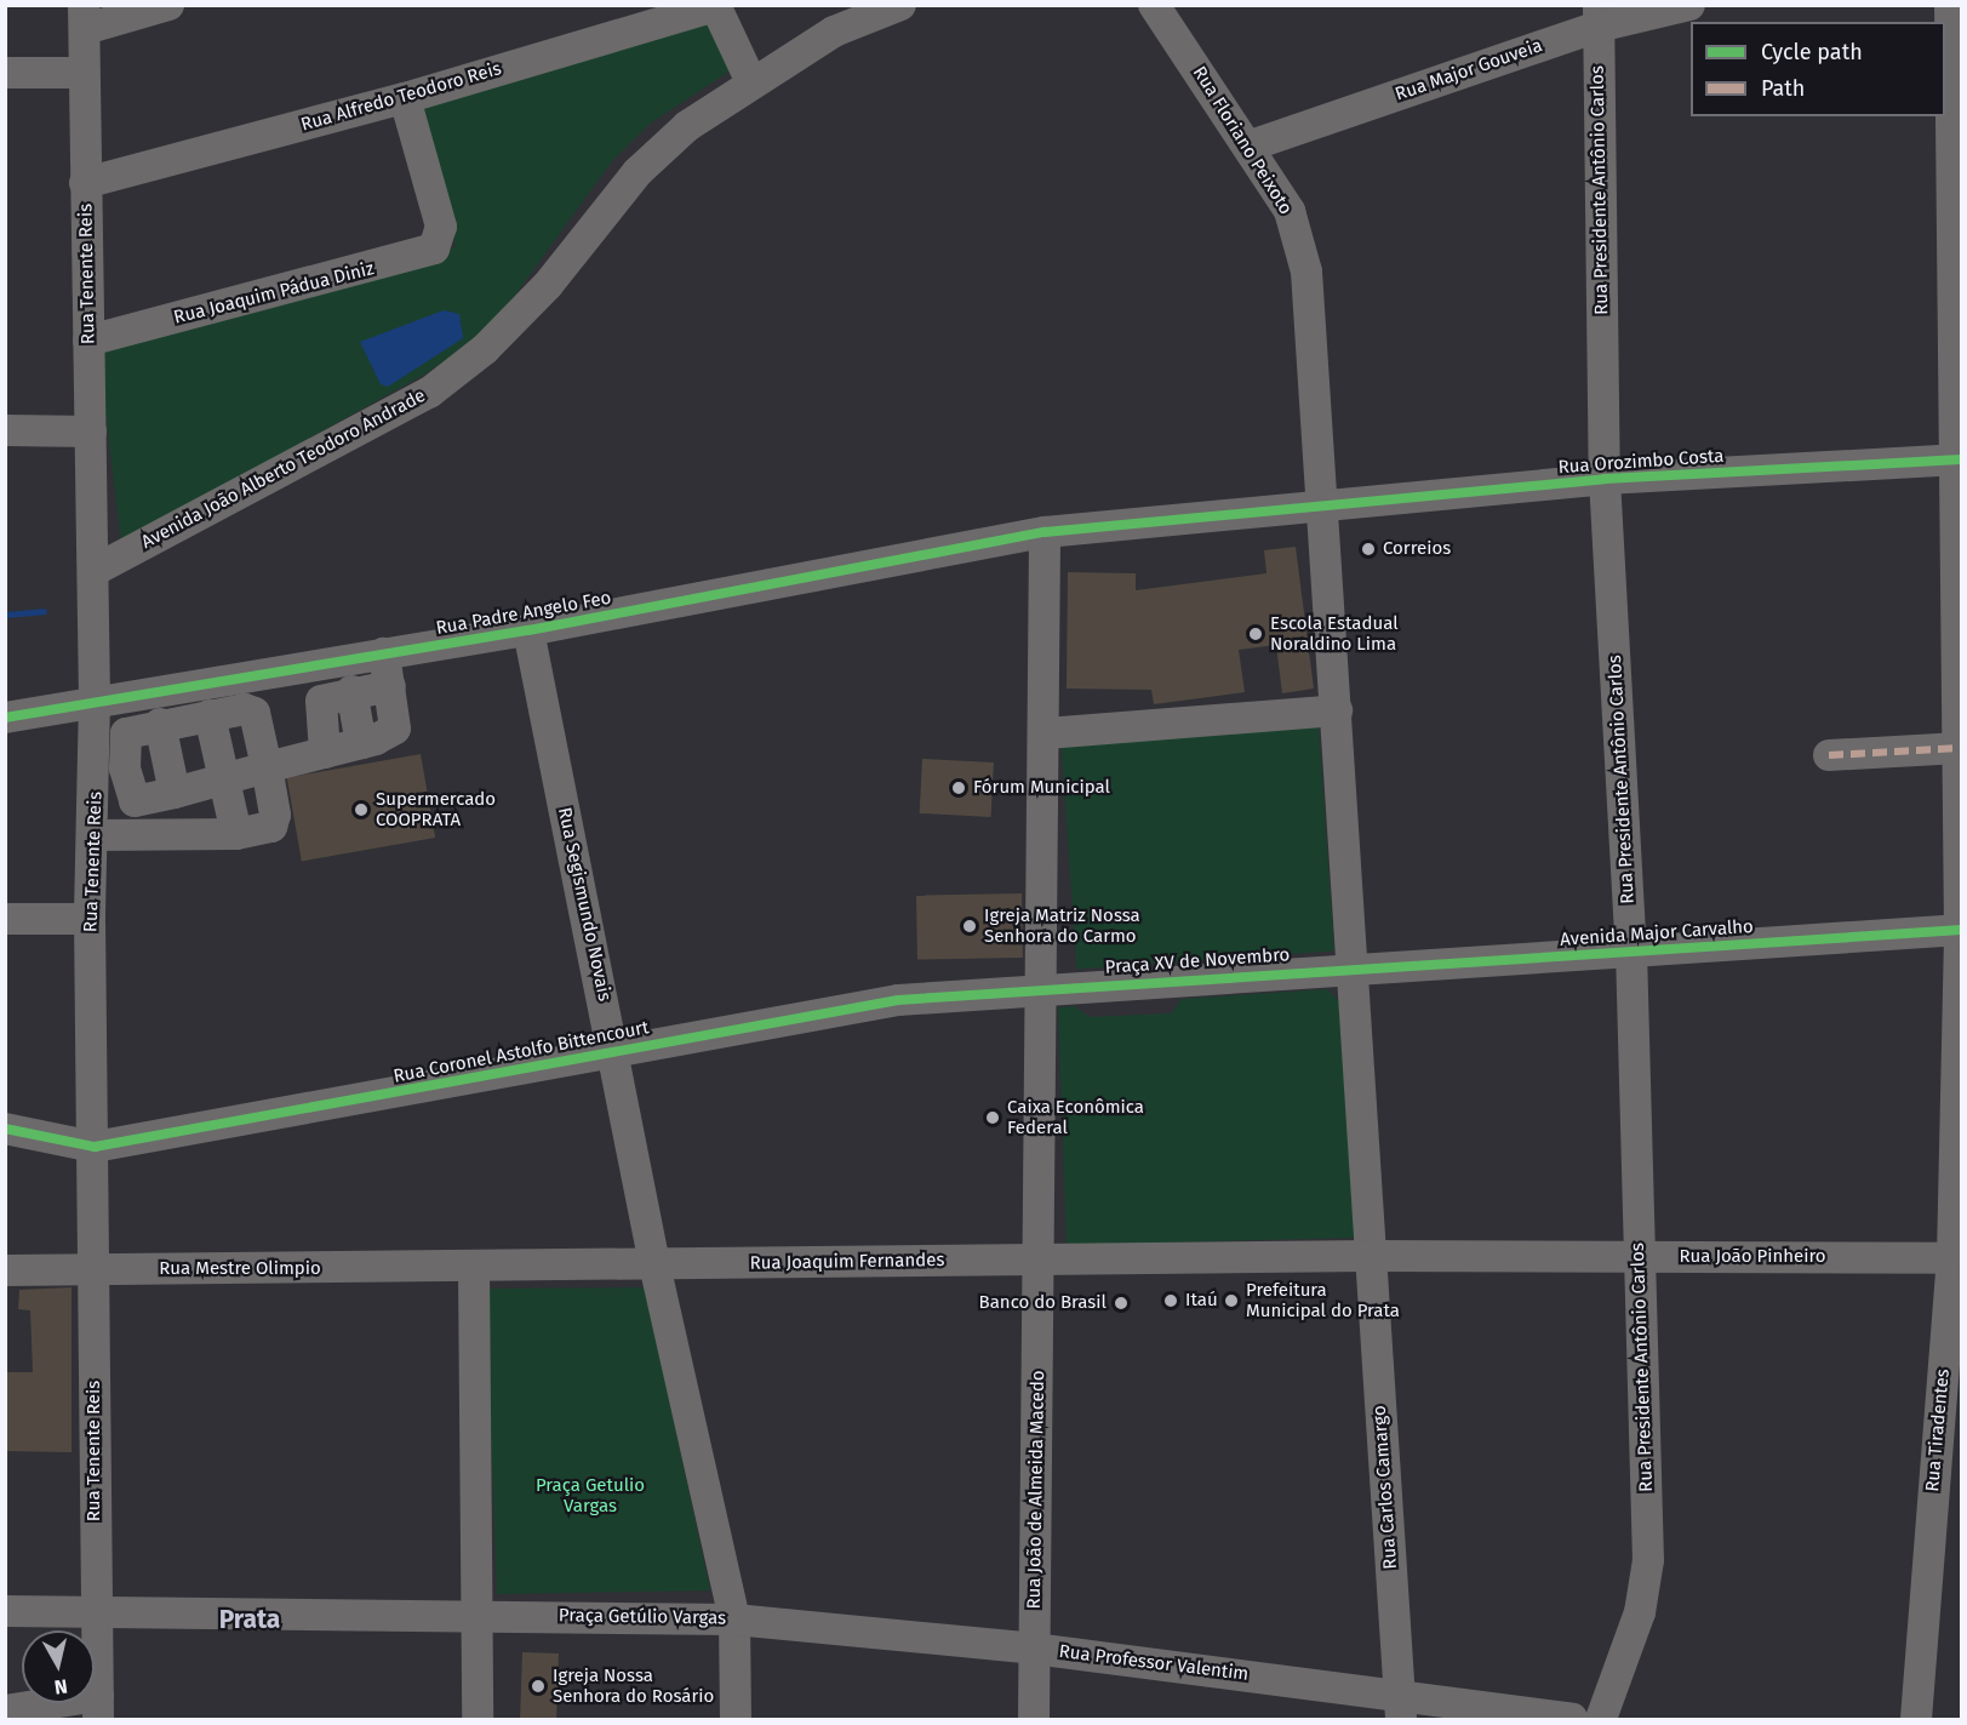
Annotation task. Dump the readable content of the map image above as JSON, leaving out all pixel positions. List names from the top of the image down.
{
  "streets": {
    "street": [
      "Rua Major Gouveia",
      "Rua Alfredo Teodoro Reis",
      "Rua Floriano Peixoto",
      "Rua Presidente Antônio Carlos",
      "Rua Tenente Reis",
      "Rua Joaquim Pádua Diniz",
      "Rua Orozimbo Costa",
      "Avenida João Alberto Teodoro Andrade",
      "Rua Padre Angelo Feo",
      "Rua Segismundo Novais",
      "Avenida Major Carvalho",
      "Praça XV de Novembro",
      "Rua Coronel Astolfo Bittencourt",
      "Rua João Pinheiro",
      "Rua Joaquim Fernandes",
      "Rua Mestre Olimpio",
      "Rua Tiradentes",
      "Rua Carlos Camargo",
      "Rua João de Almeida Macedo",
      "Praça Getúlio Vargas",
      "Rua Professor Valentim"
    ]
  },
  "crossings": [
    ["Rua Major Gouveia", "Rua Floriano Peixoto"],
    ["Rua Major Gouveia", "Rua Presidente Antônio Carlos"],
    ["Rua Alfredo Teodoro Reis", "Rua Tenente Reis"],
    ["Rua Alfredo Teodoro Reis", "Rua Joaquim Pádua Diniz"],
    ["Rua Floriano Peixoto", "Rua Orozimbo Costa"],
    ["Rua Presidente Antônio Carlos", "Rua Orozimbo Costa"],
    ["Rua Presidente Antônio Carlos", "Avenida Major Carvalho"],
    ["Rua Presidente Antônio Carlos", "Rua João Pinheiro"],
    ["Rua Tenente Reis", "Rua Joaquim Pádua Diniz"],
    ["Rua Tenente Reis", "Avenida João Alberto Teodoro Andrade"],
    ["Rua Tenente Reis", "Rua Padre Angelo Feo"],
    ["Rua Tenente Reis", "Rua Coronel Astolfo Bittencourt"],
    ["Rua Tenente Reis", "Rua Mestre Olimpio"],
    ["Rua Tenente Reis", "Praça Getúlio Vargas"],
    ["Rua Orozimbo Costa", "Rua Tiradentes"],
    ["Rua Padre Angelo Feo", "Rua Segismundo Novais"],
    ["Rua Segismundo Novais", "Rua Coronel Astolfo Bittencourt"],
    ["Rua Segismundo Novais", "Rua Joaquim Fernandes"],
    ["Rua Segismundo Novais", "Praça Getúlio Vargas"],
    ["Avenida Major Carvalho", "Praça XV de Novembro"],
    ["Avenida Major Carvalho", "Rua Tiradentes"],
    ["Praça XV de Novembro", "Rua Coronel Astolfo Bittencourt"],
    ["Rua João Pinheiro", "Rua Tiradentes"],
    ["Rua João Pinheiro", "Rua Carlos Camargo"],
    ["Rua Joaquim Fernandes", "Rua João de Almeida Macedo"],
    ["Rua Joaquim Fernandes", "Praça Getúlio Vargas"],
    ["Rua Carlos Camargo", "Rua Professor Valentim"],
    ["Rua João de Almeida Macedo", "Rua Professor Valentim"],
    ["Praça Getúlio Vargas", "Rua Professor Valentim"]
  ],
  "districts": ["Prata"],
  "parks": ["Praça Getulio Vargas"],
  "places": [
    "Correios",
    "Escola Estadual Noraldino Lima",
    "Fórum Municipal",
    "Supermercado COOPRATA",
    "Igreja Matriz Nossa Senhora do Carmo",
    "Caixa Econômica Federal",
    "Itaú",
    "Prefeitura Municipal do Prata",
    "Banco do Brasil",
    "Igreja Nossa Senhora do Rosário"
  ],
  "legend": ["Cycle path", "Path"],
  "north": "bottom"
}
